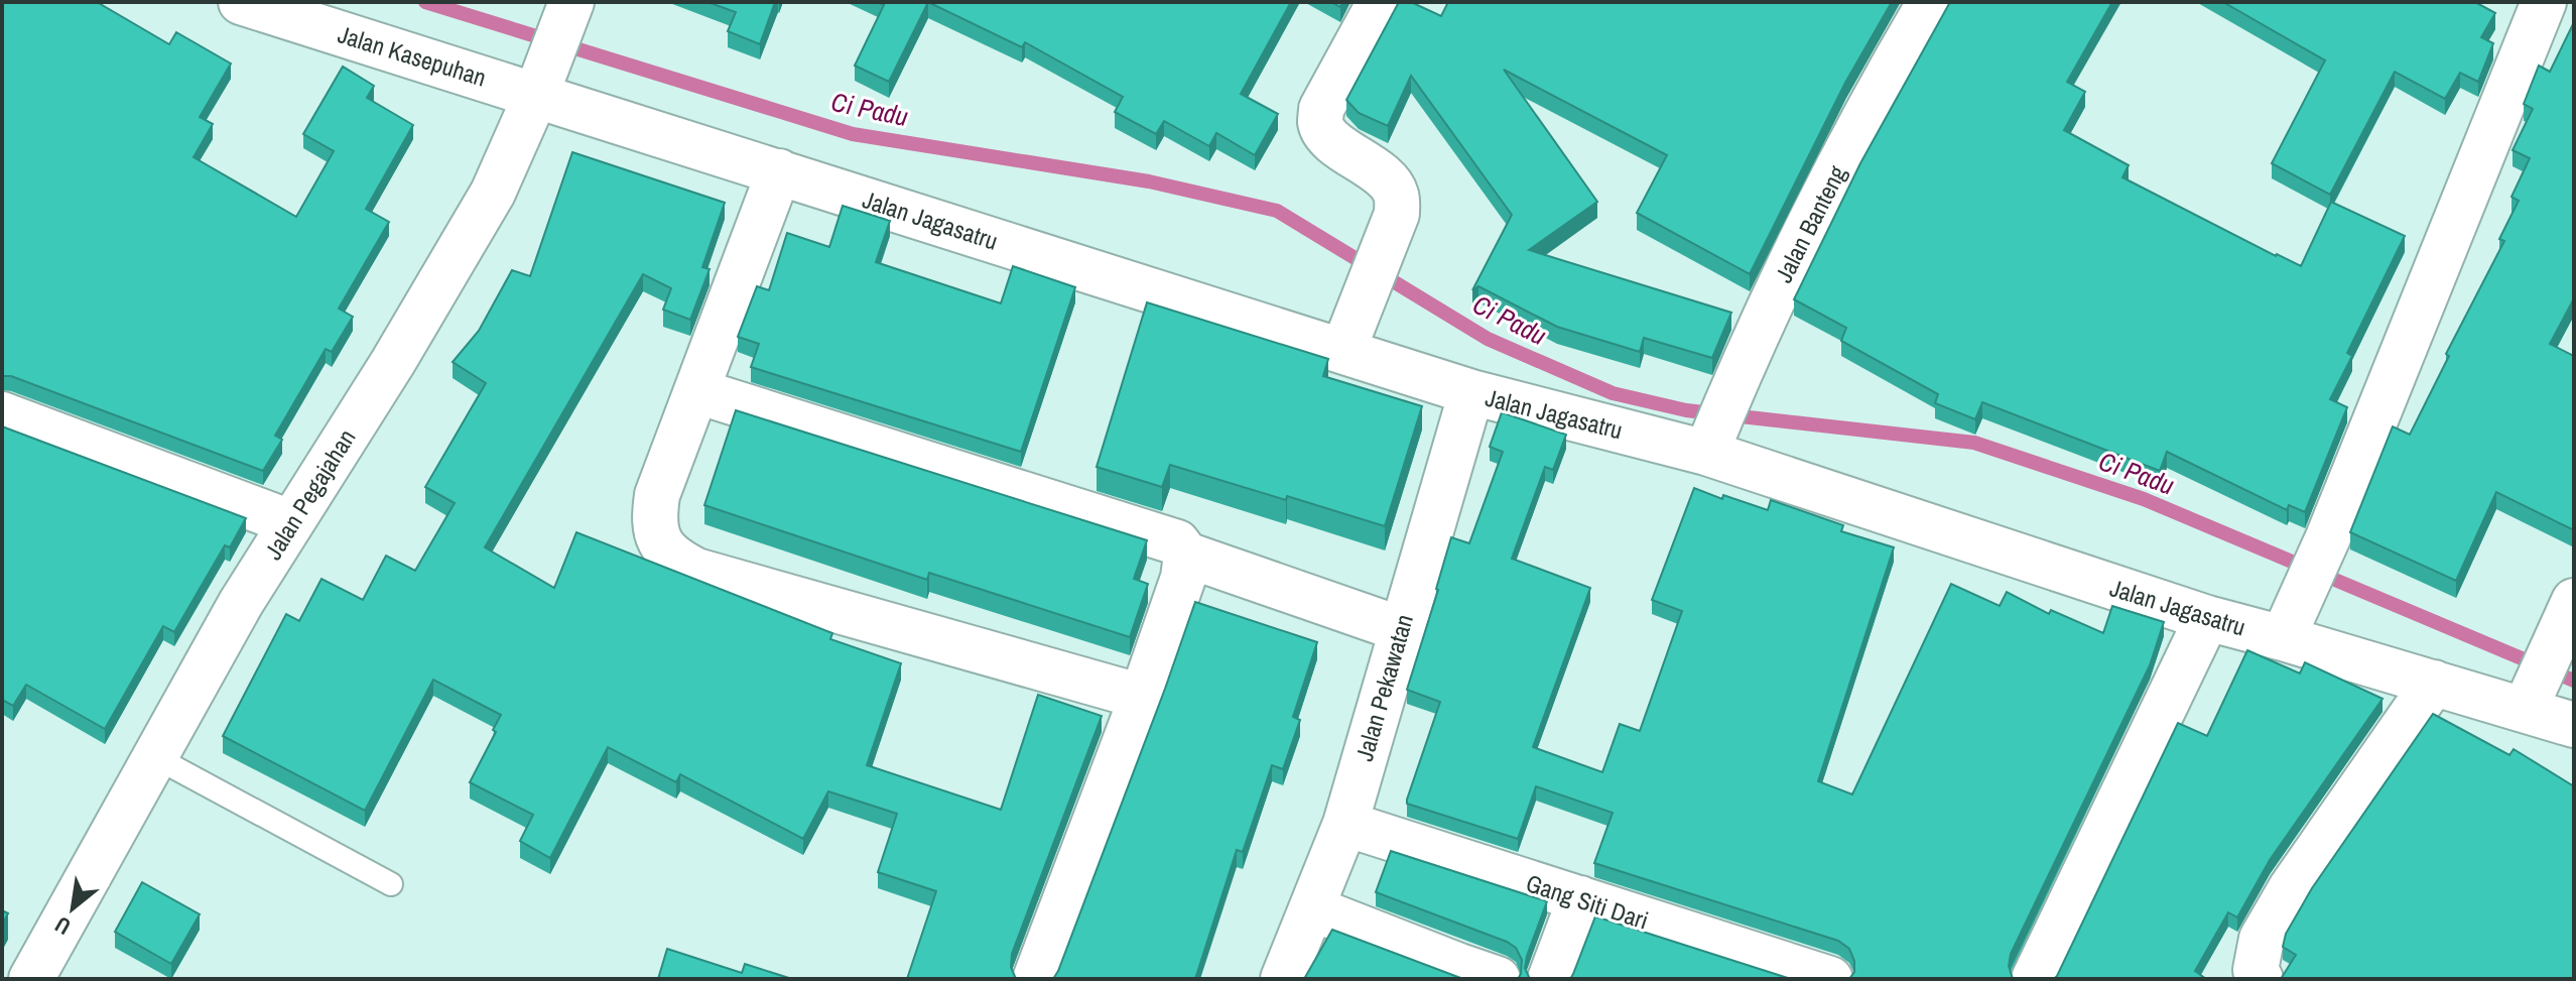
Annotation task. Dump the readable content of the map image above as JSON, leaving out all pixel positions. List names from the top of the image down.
{
  "streets": {
    "street": [
      "Jalan Kasepuhan",
      "Jalan Jagasatru",
      "Jalan Banteng",
      "Jalan Pegajahan",
      "Jalan Pekawatan",
      "Gang Siti Dari"
    ]
  },
  "crossings": [
    ["Jalan Kasepuhan", "Jalan Jagasatru"],
    ["Jalan Kasepuhan", "Jalan Pegajahan"],
    ["Jalan Jagasatru", "Jalan Banteng"],
    ["Jalan Jagasatru", "Jalan Pegajahan"],
    ["Jalan Jagasatru", "Jalan Pekawatan"],
    ["Jalan Pekawatan", "Gang Siti Dari"]
  ],
  "water": ["Ci Padu"],
  "north": "bottom left"
}
